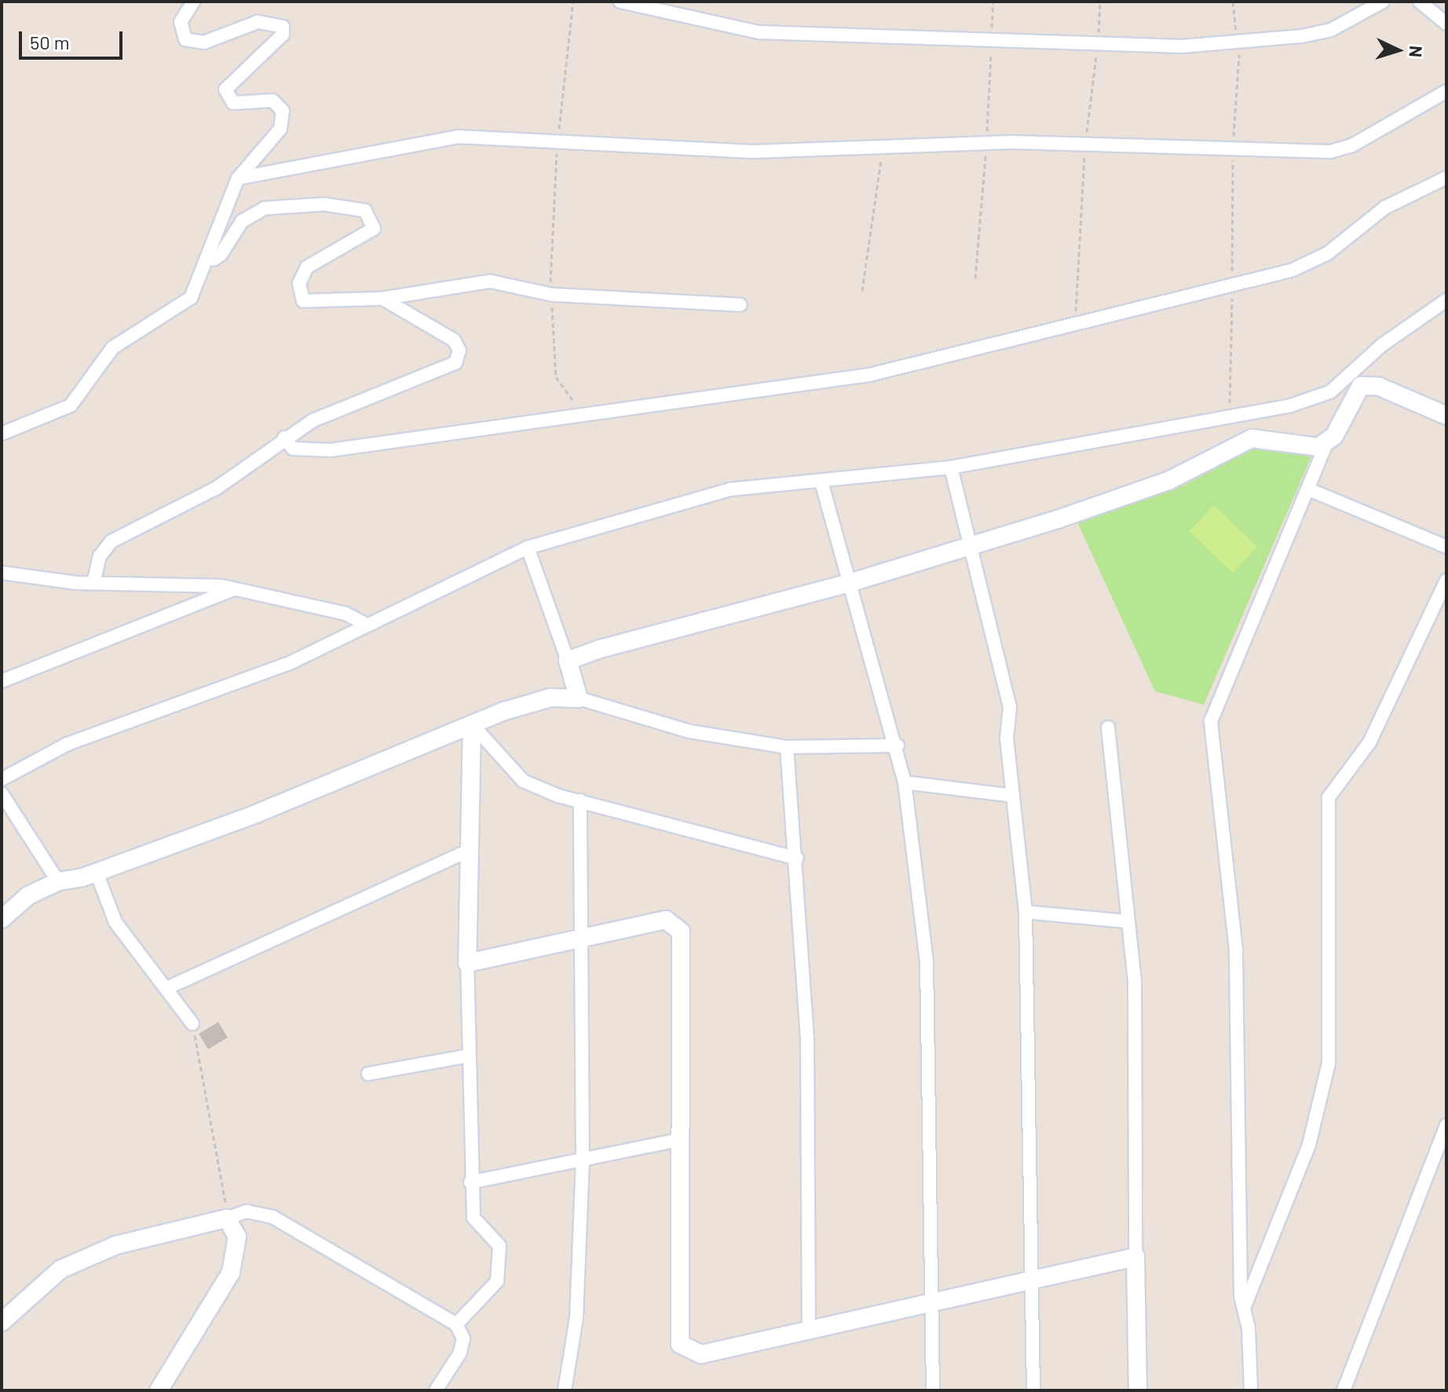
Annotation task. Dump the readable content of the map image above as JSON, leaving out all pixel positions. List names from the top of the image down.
{
  "scale_bar": "50 m",
  "north": "right"
}
